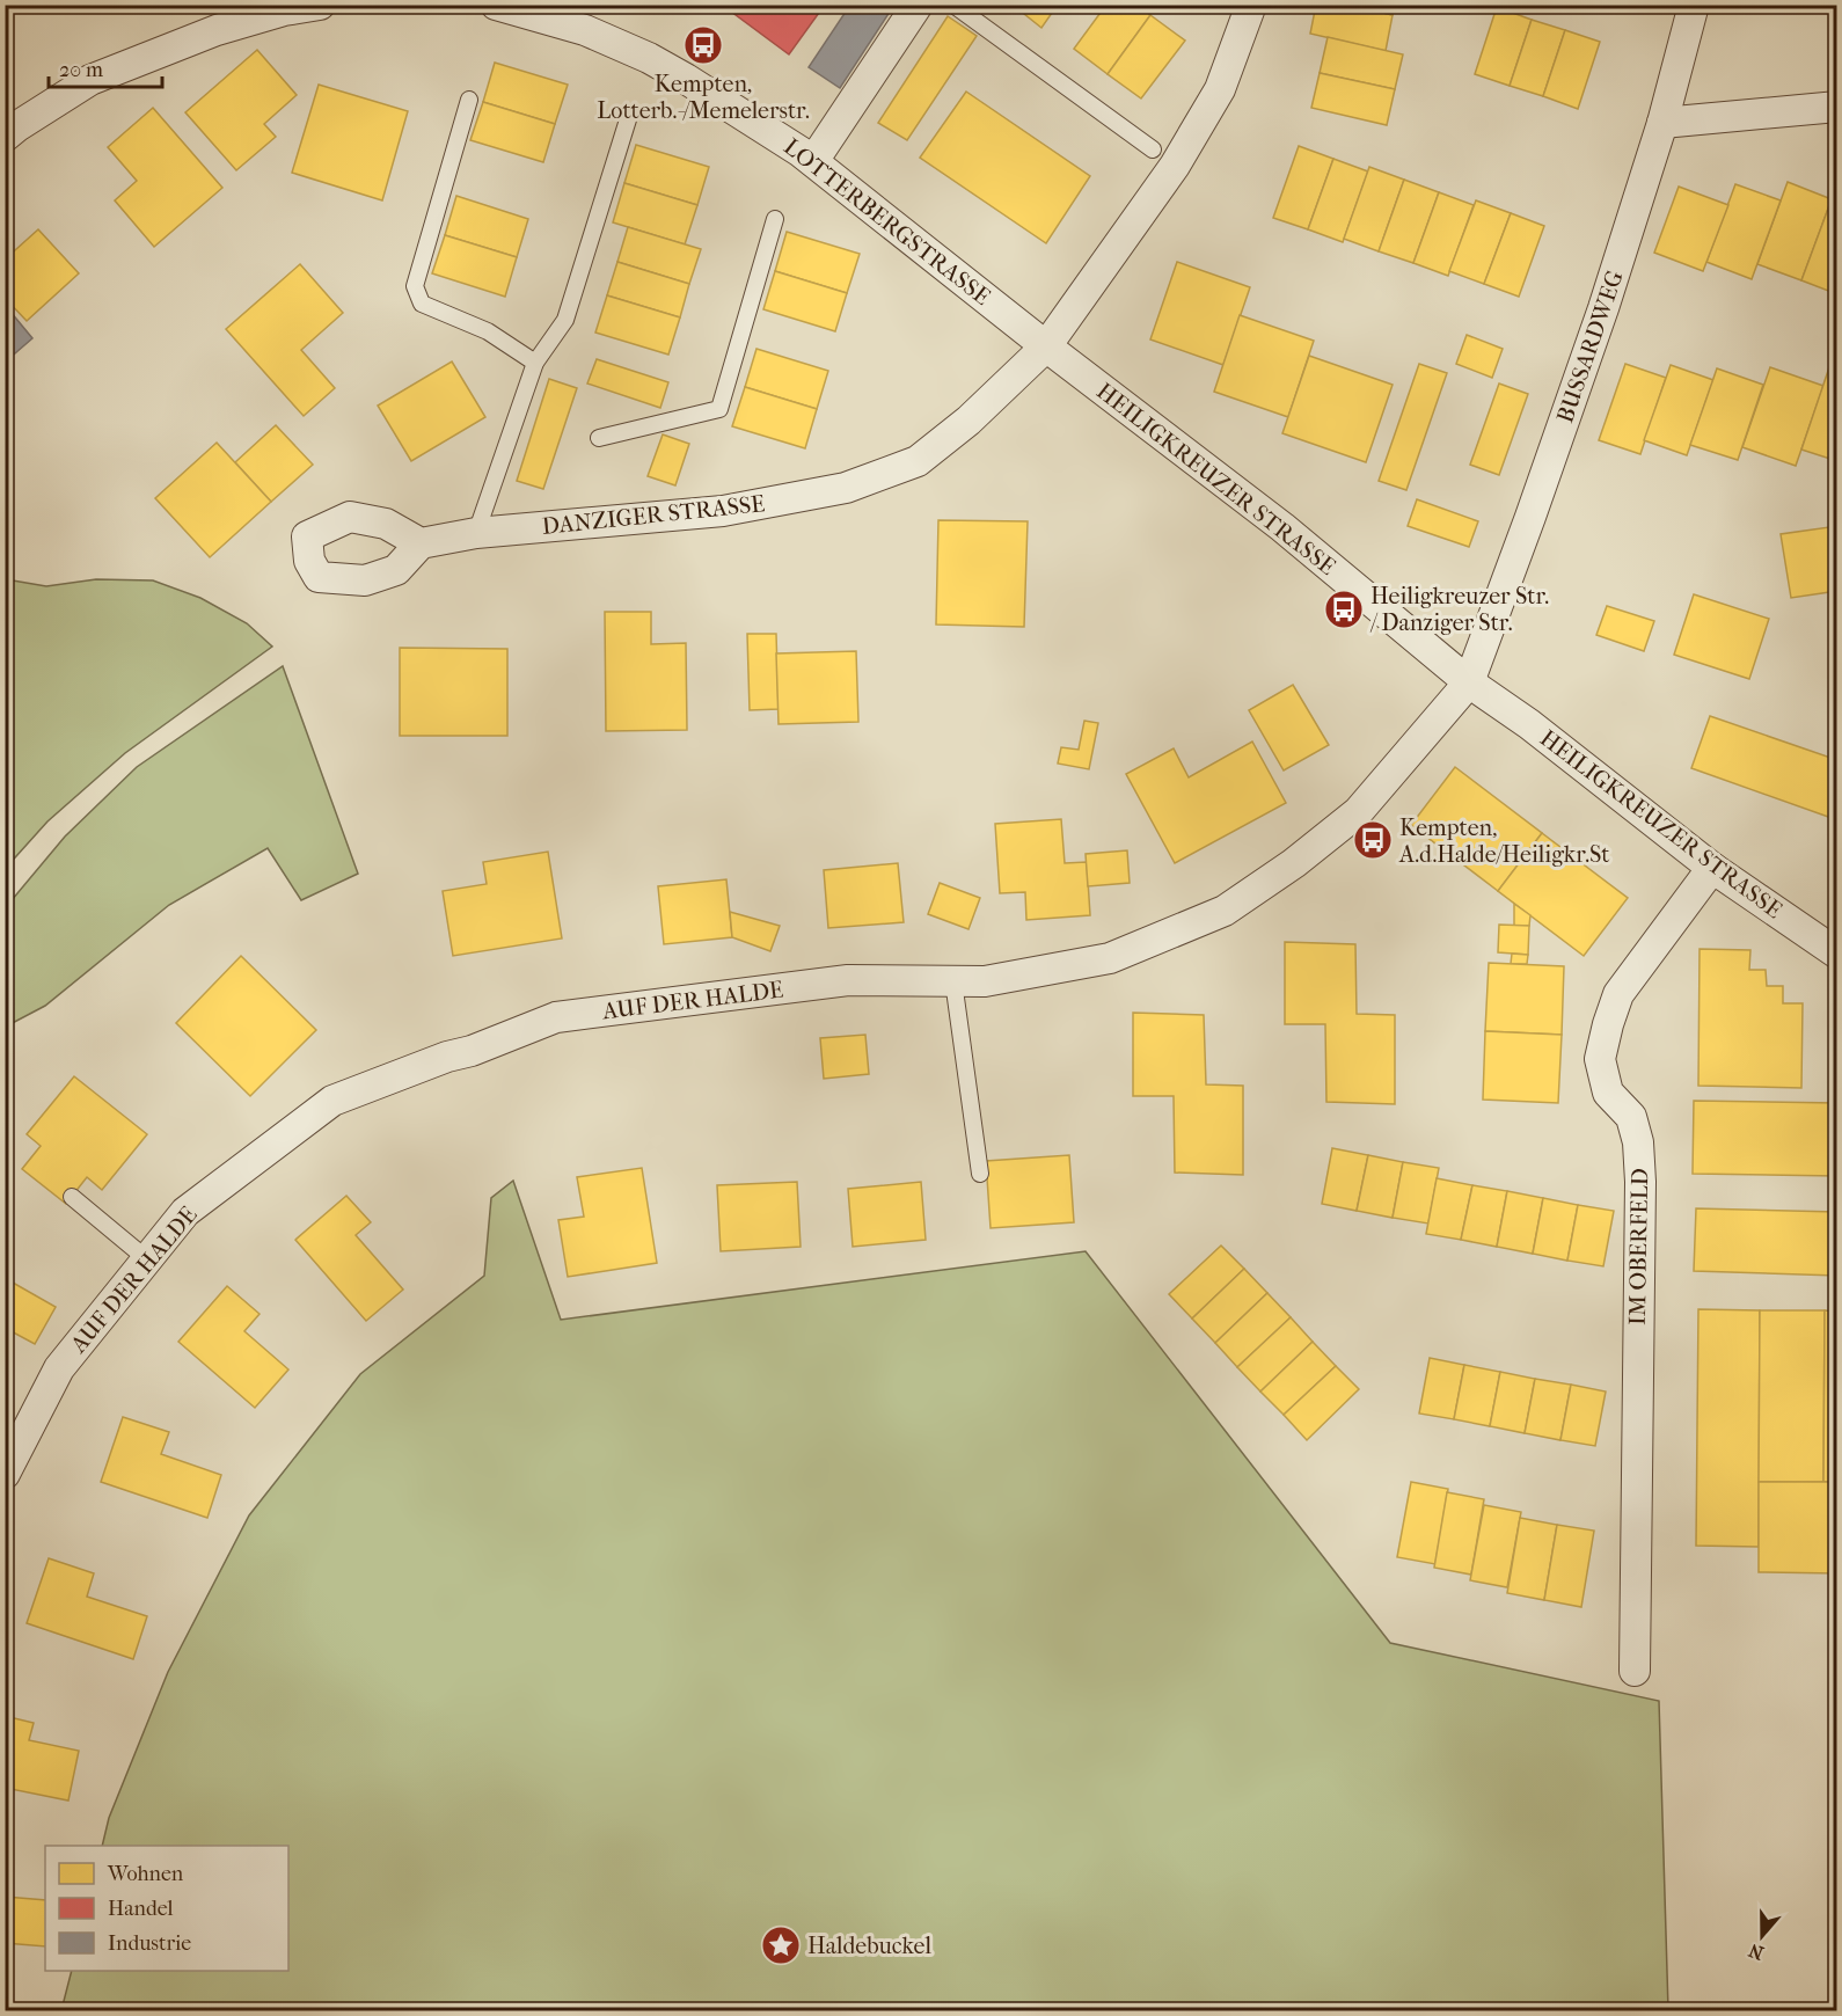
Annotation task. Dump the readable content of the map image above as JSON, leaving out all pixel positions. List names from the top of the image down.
{
  "streets": {
    "street": [
      "LOTTERBERGSTRASSE",
      "BUSSARDWEG",
      "HEILIGKREUZER STRASSE",
      "DANZIGER STRASSE",
      "AUF DER HALDE",
      "IM OBERFELD"
    ]
  },
  "crossings": [
    ["LOTTERBERGSTRASSE", "HEILIGKREUZER STRASSE"],
    ["LOTTERBERGSTRASSE", "DANZIGER STRASSE"],
    ["BUSSARDWEG", "HEILIGKREUZER STRASSE"],
    ["BUSSARDWEG", "AUF DER HALDE"],
    ["HEILIGKREUZER STRASSE", "DANZIGER STRASSE"],
    ["HEILIGKREUZER STRASSE", "AUF DER HALDE"],
    ["HEILIGKREUZER STRASSE", "IM OBERFELD"]
  ],
  "places": {
    "bus stop": ["Kempten, Lotterb.-/Memelerstr.", "Heiligkreuzer Str. / Danziger Str.", "Kempten, A.d.Halde/Heiligkr.St"],
    "place": ["Haldebuckel"]
  },
  "legend": ["Wohnen", "Handel", "Industrie"],
  "scale_bar": "20 m",
  "north": "bottom"
}
